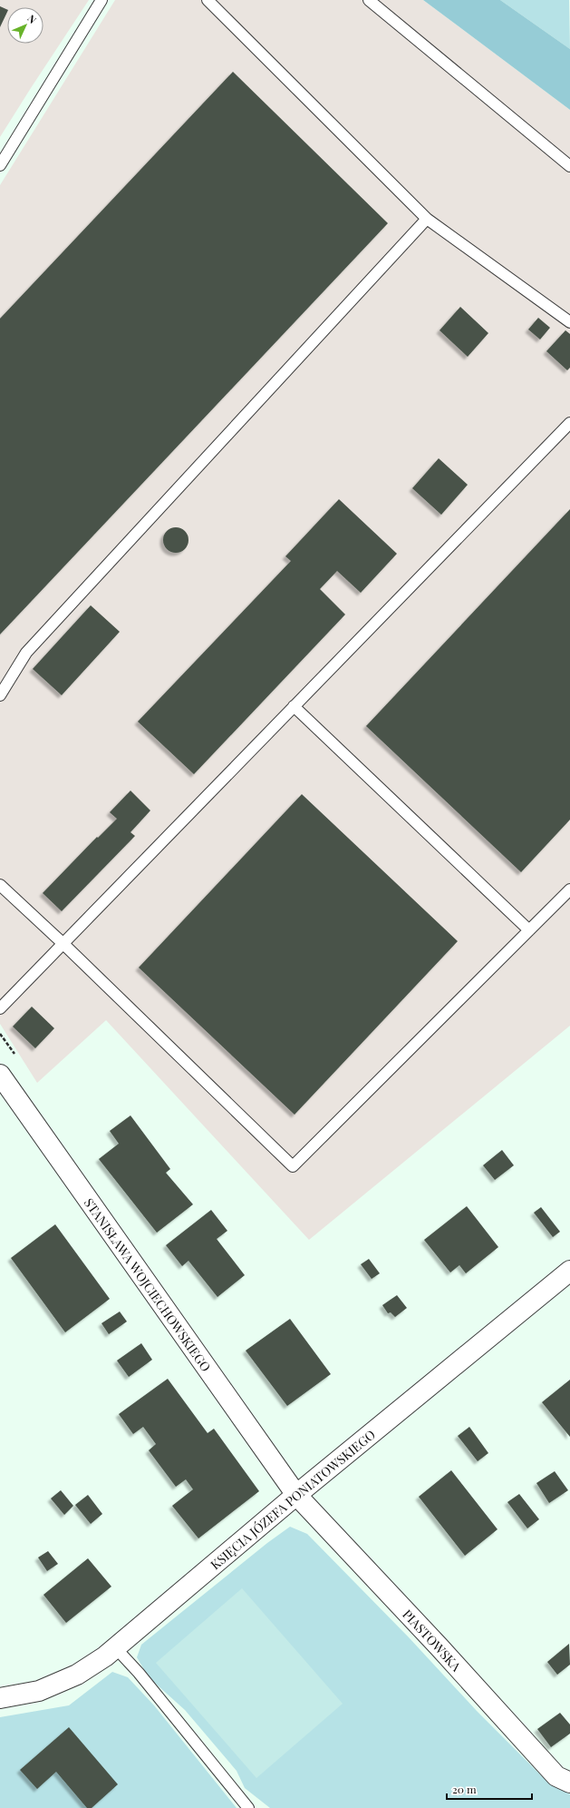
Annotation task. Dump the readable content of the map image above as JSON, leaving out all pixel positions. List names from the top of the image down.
{
  "streets": {
    "street": ["STANISŁAWA WOJCIECHOWSKIEGO", "KSIĘCIA JÓZEFA PONIATOWSKIEGO", "PIASTOWSKA"]
  },
  "crossings": [
    ["STANISŁAWA WOJCIECHOWSKIEGO", "KSIĘCIA JÓZEFA PONIATOWSKIEGO"],
    ["STANISŁAWA WOJCIECHOWSKIEGO", "PIASTOWSKA"],
    ["KSIĘCIA JÓZEFA PONIATOWSKIEGO", "PIASTOWSKA"]
  ],
  "scale_bar": "20 m",
  "north": "top right"
}
